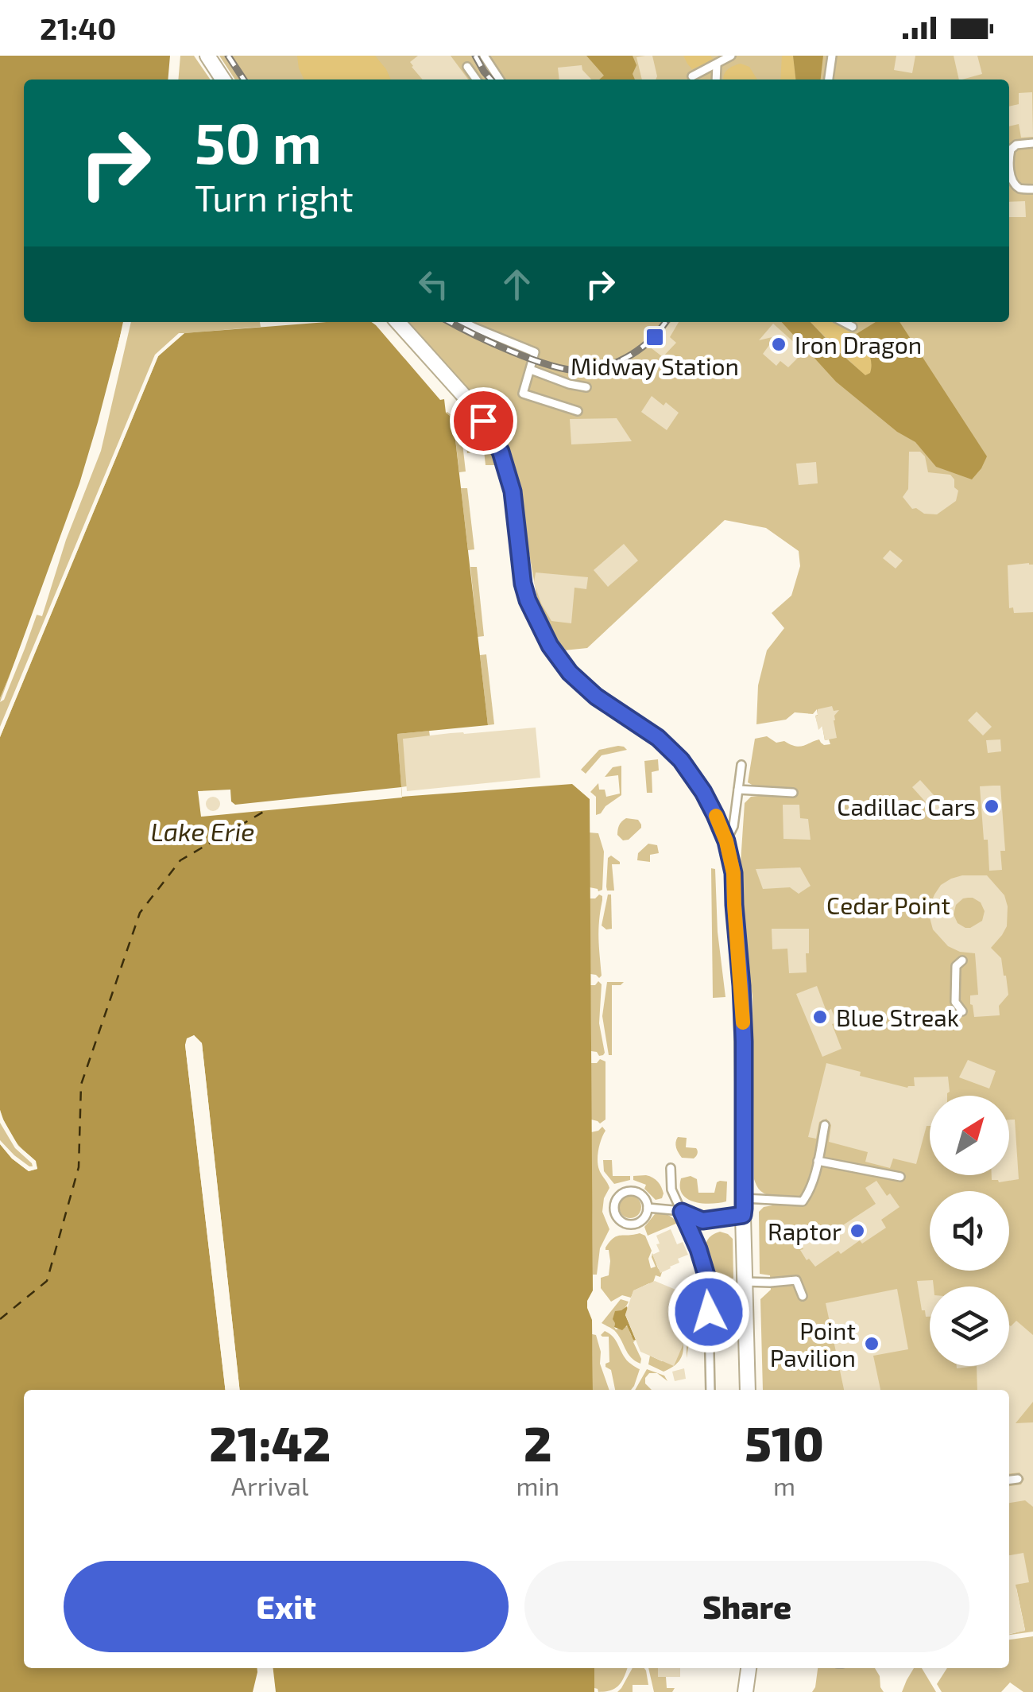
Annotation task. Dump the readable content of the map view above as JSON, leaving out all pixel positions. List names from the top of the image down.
{
  "water": ["Lake Erie"],
  "parks": ["Cedar Point"],
  "places": {
    "transit": ["Midway Station"],
    "other": [
      "Iron Dragon",
      "Cadillac Cars",
      "Blue Streak",
      "Raptor",
      "Point Pavilion"
    ]
  },
  "north": "top right",
  "page": {
    "status": "21:40",
    "turn": ["50 m", "Turn right"],
    "eta": [
      "21:42",
      "Arrival",
      "2",
      "min",
      "510",
      "m"
    ],
    "buttons": ["Exit", "Share"]
  }
}
